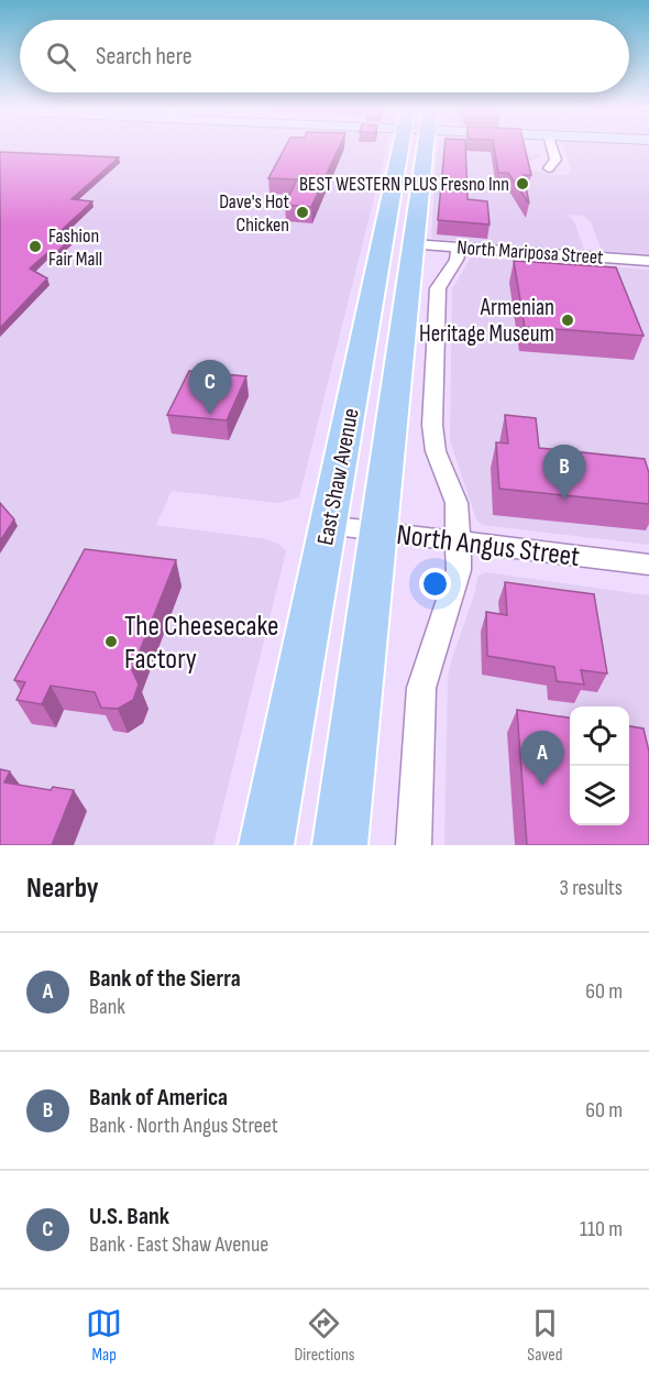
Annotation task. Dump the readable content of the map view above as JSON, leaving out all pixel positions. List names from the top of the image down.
{
  "streets": {
    "main road": ["East Shaw Avenue"],
    "street": ["North Mariposa Street", "North Angus Street"]
  },
  "crossings": [
    ["North Mariposa Street", "East Shaw Avenue"],
    ["East Shaw Avenue", "North Angus Street"]
  ],
  "places": [
    "BEST WESTERN PLUS Fresno Inn",
    "Dave's Hot Chicken",
    "Fashion Fair Mall",
    "Armenian Heritage Museum",
    "The Cheesecake Factory"
  ],
  "page": {
    "search": "Search here",
    "pins": ["C", "B", "A"],
    "heading": ["Nearby", "3 results"],
    "list": [
      {
        "mark": "A",
        "name": "Bank of the Sierra",
        "note": "Bank",
        "value": "60 m"
      },
      {
        "mark": "B",
        "name": "Bank of America",
        "note": "Bank · North Angus Street",
        "value": "60 m"
      },
      {
        "mark": "C",
        "name": "U.S. Bank",
        "note": "Bank · East Shaw Avenue",
        "value": "110 m"
      }
    ],
    "nav": ["Map", "Directions", "Saved"]
  }
}
